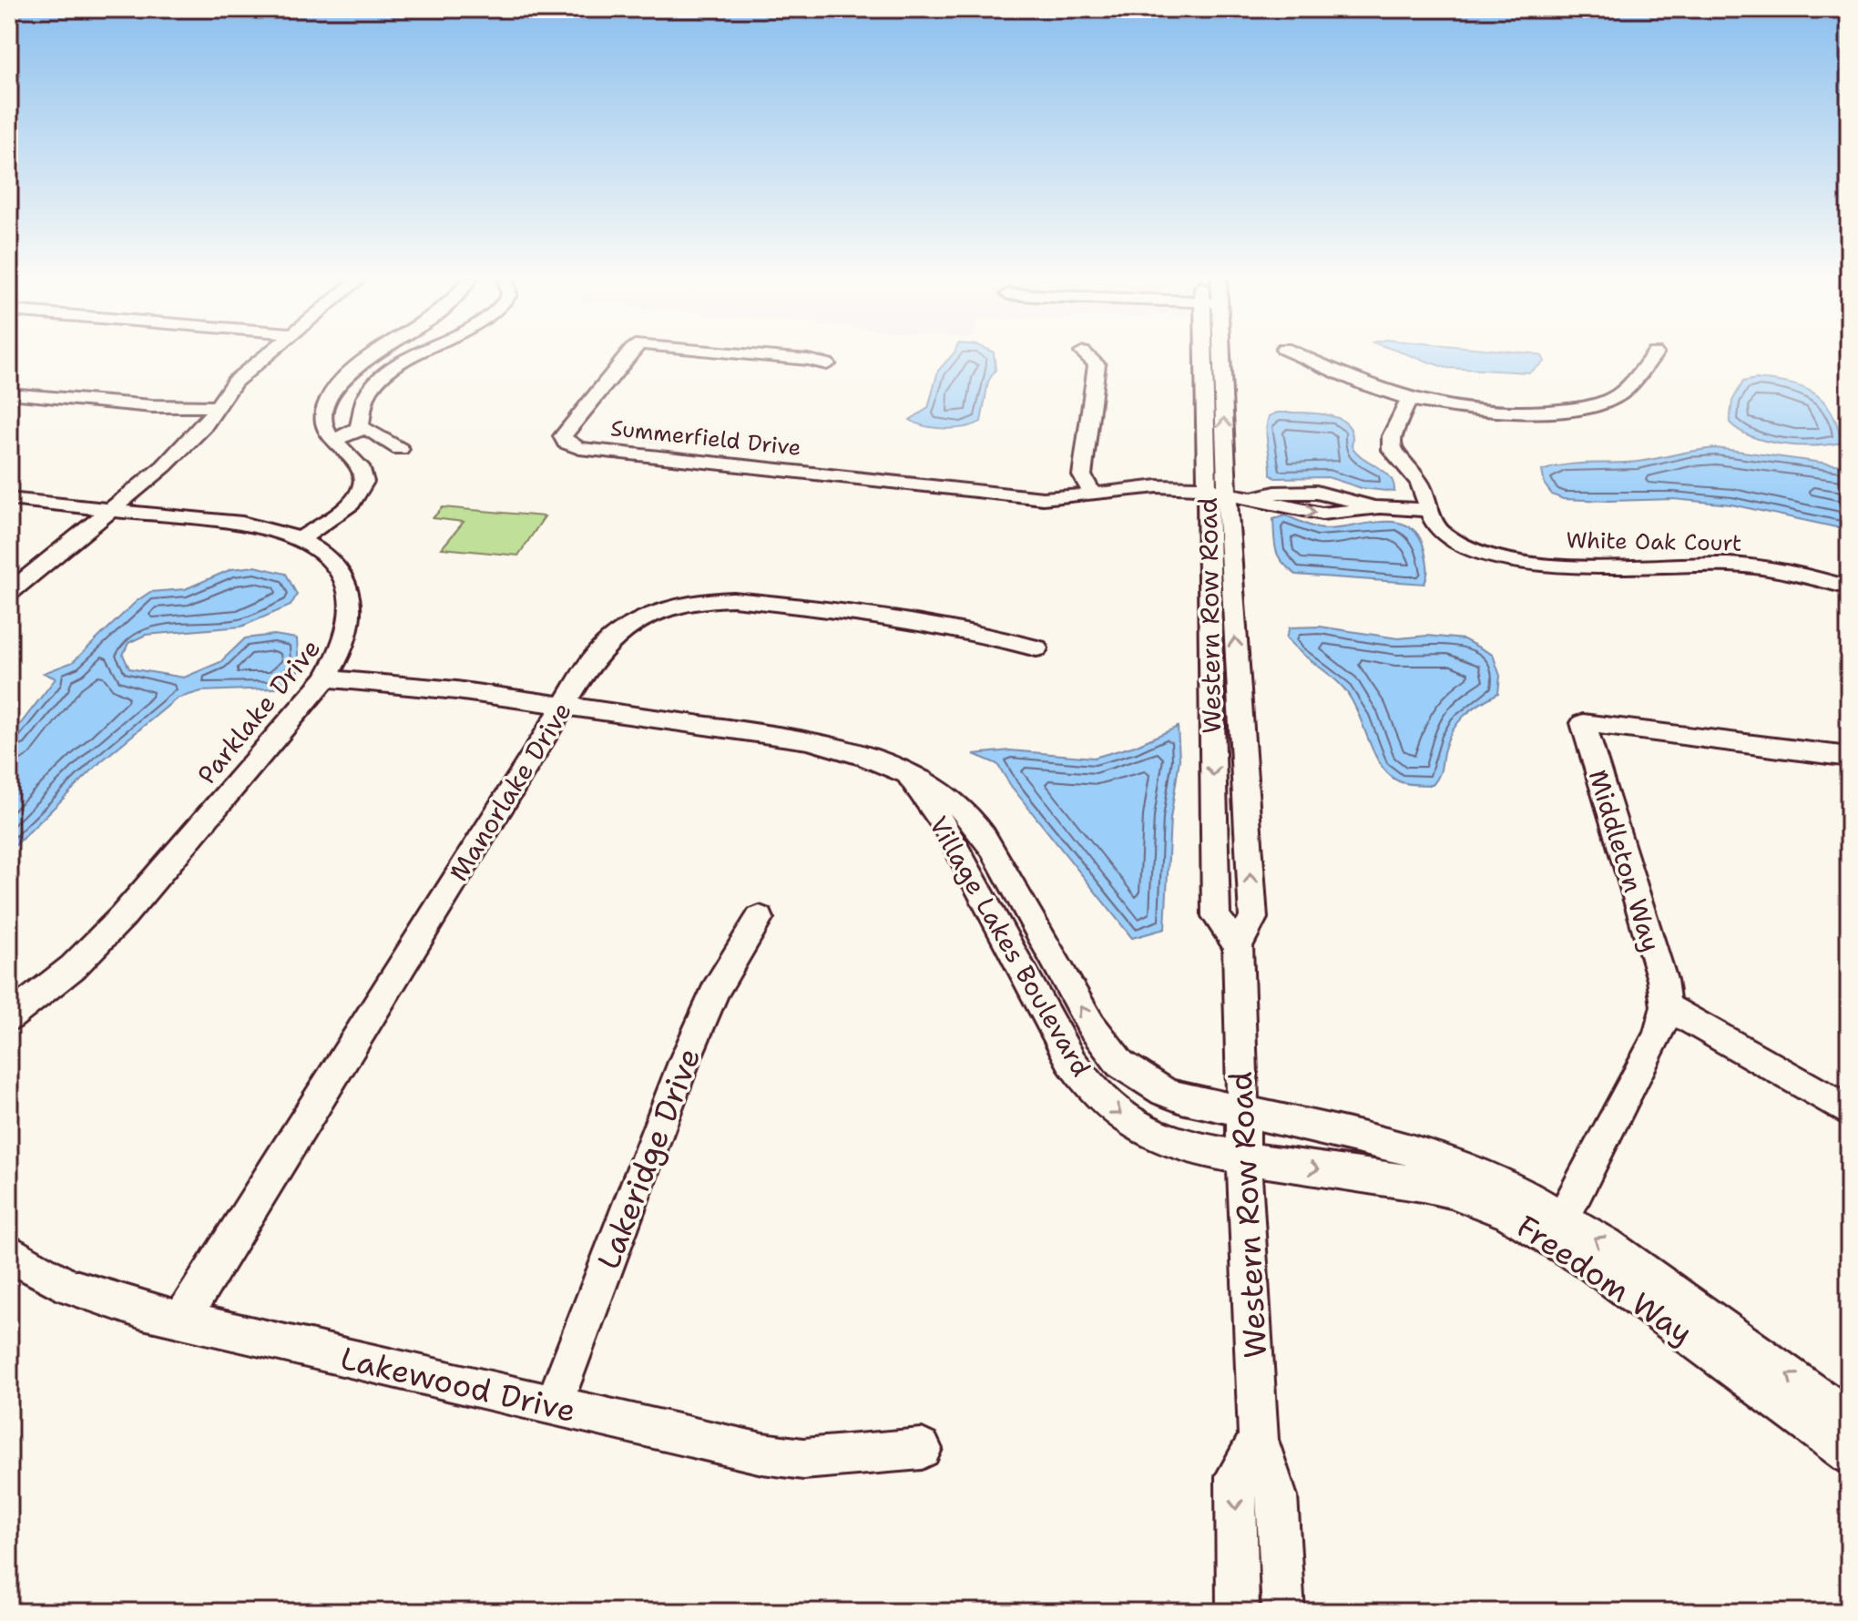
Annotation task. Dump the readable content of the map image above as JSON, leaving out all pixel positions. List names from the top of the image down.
{
  "streets": {
    "street": [
      "Summerfield Drive",
      "White Oak Court",
      "Western Row Road",
      "Parklake Drive",
      "Manorlake Drive",
      "Middleton Way",
      "Village Lakes Boulevard",
      "Lakeridge Drive",
      "Freedom Way",
      "Lakewood Drive"
    ]
  },
  "crossings": [
    ["Summerfield Drive", "White Oak Court"],
    ["Summerfield Drive", "Western Row Road"],
    ["Western Row Road", "Village Lakes Boulevard"],
    ["Western Row Road", "Freedom Way"],
    ["Parklake Drive", "Village Lakes Boulevard"],
    ["Manorlake Drive", "Village Lakes Boulevard"],
    ["Manorlake Drive", "Lakewood Drive"],
    ["Middleton Way", "Freedom Way"],
    ["Village Lakes Boulevard", "Freedom Way"],
    ["Lakeridge Drive", "Lakewood Drive"]
  ]
}
